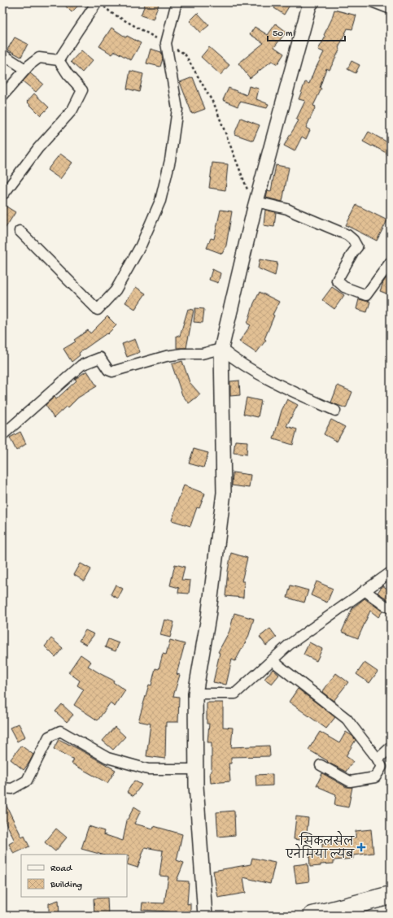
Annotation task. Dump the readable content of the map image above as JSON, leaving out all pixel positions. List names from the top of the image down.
{
  "places": {
    "health": ["सिकलसेल एनेमिया ल्यब"]
  },
  "legend": ["Road", "Building"],
  "scale_bar": "50 m"
}
